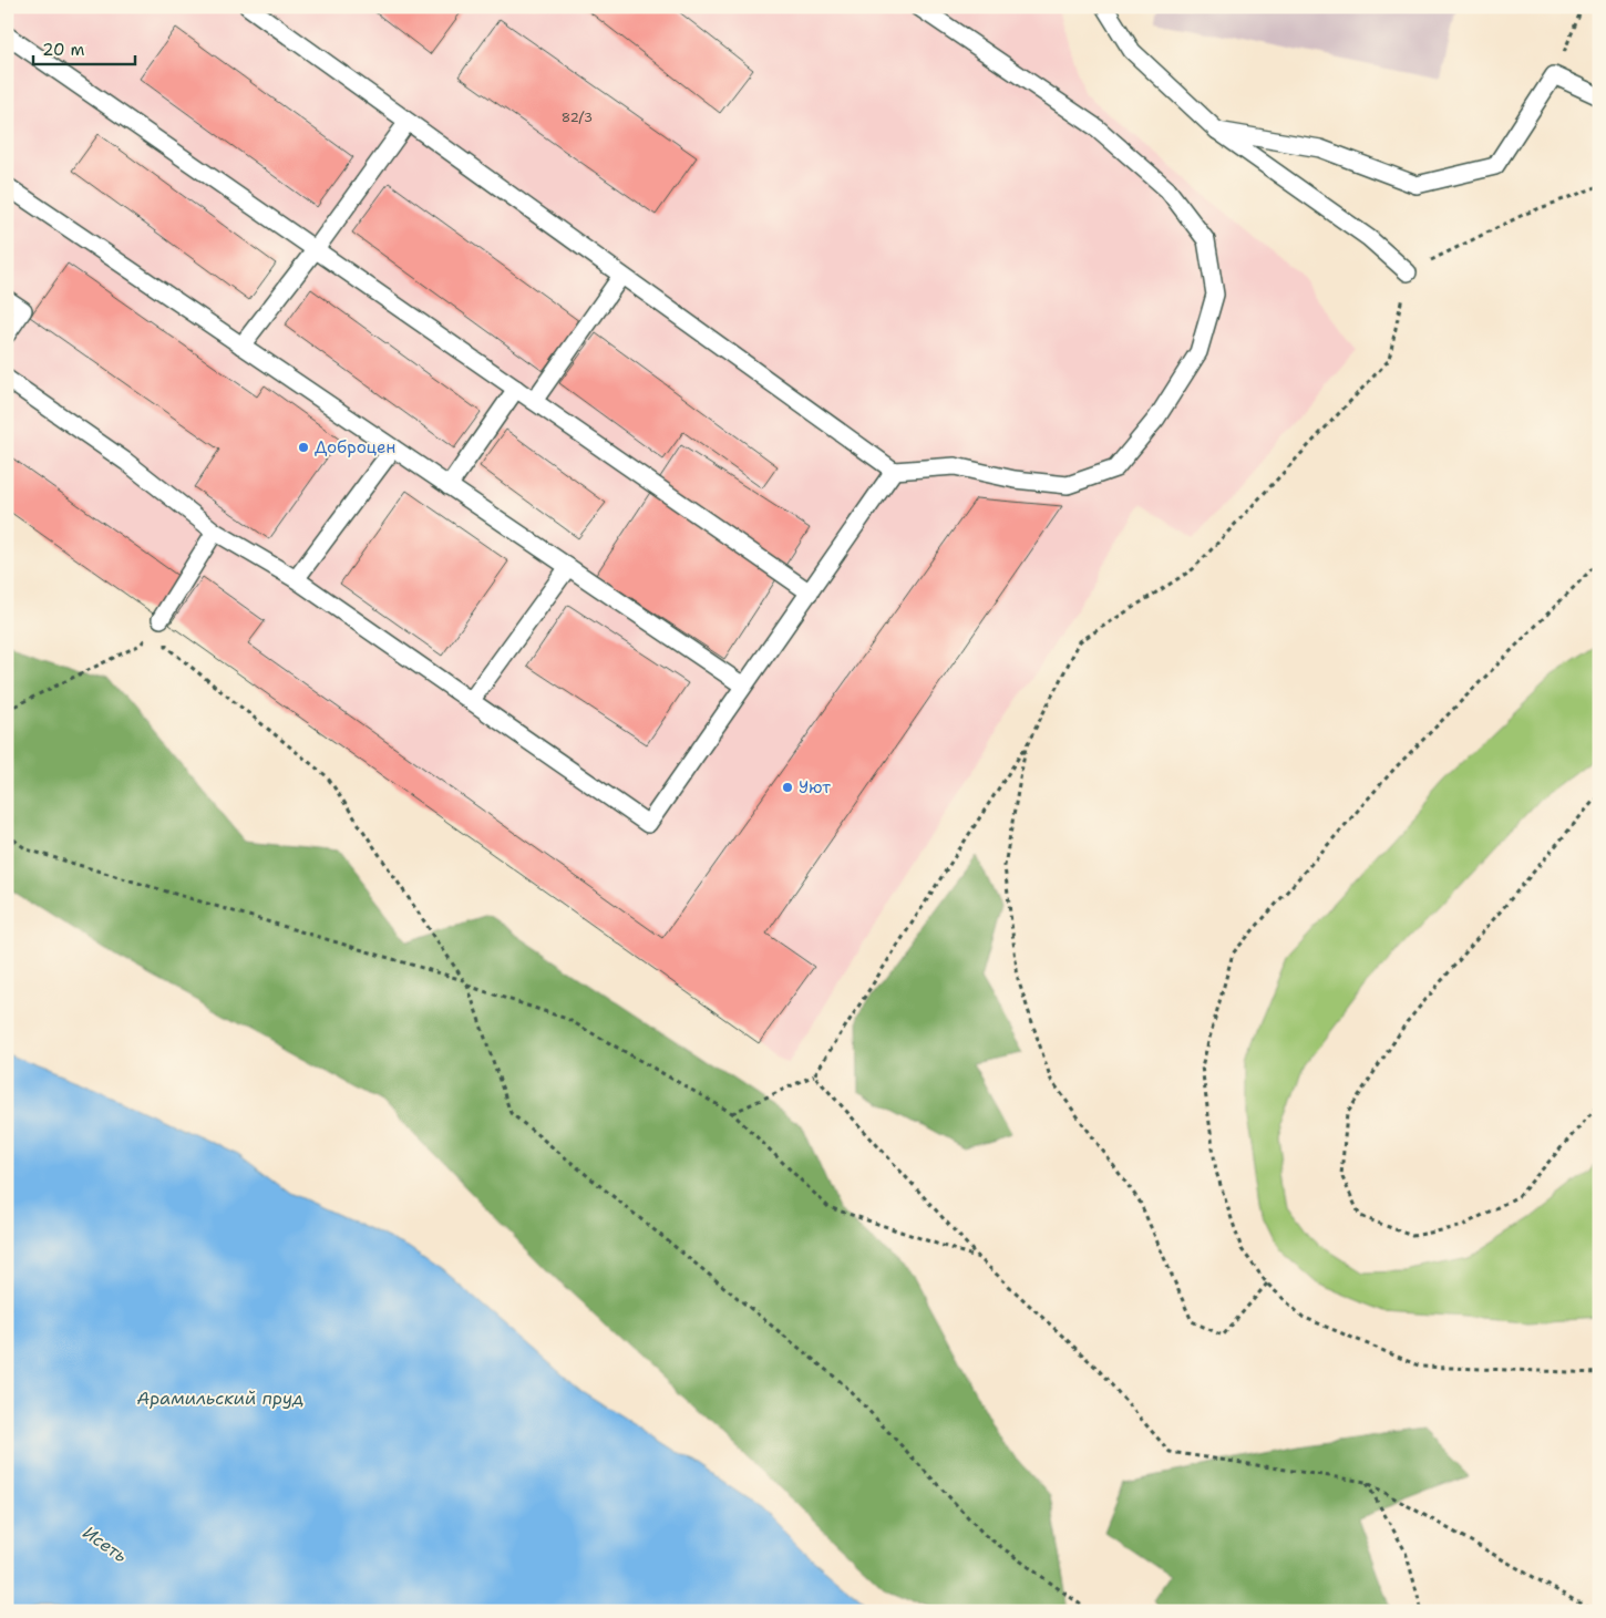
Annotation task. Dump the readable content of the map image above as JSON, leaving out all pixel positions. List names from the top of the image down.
{
  "water": ["Арамильский пруд", "Исеть"],
  "places": ["Доброцен", "Уют"],
  "house_numbers": ["82/3"],
  "scale_bar": "20 m"
}
